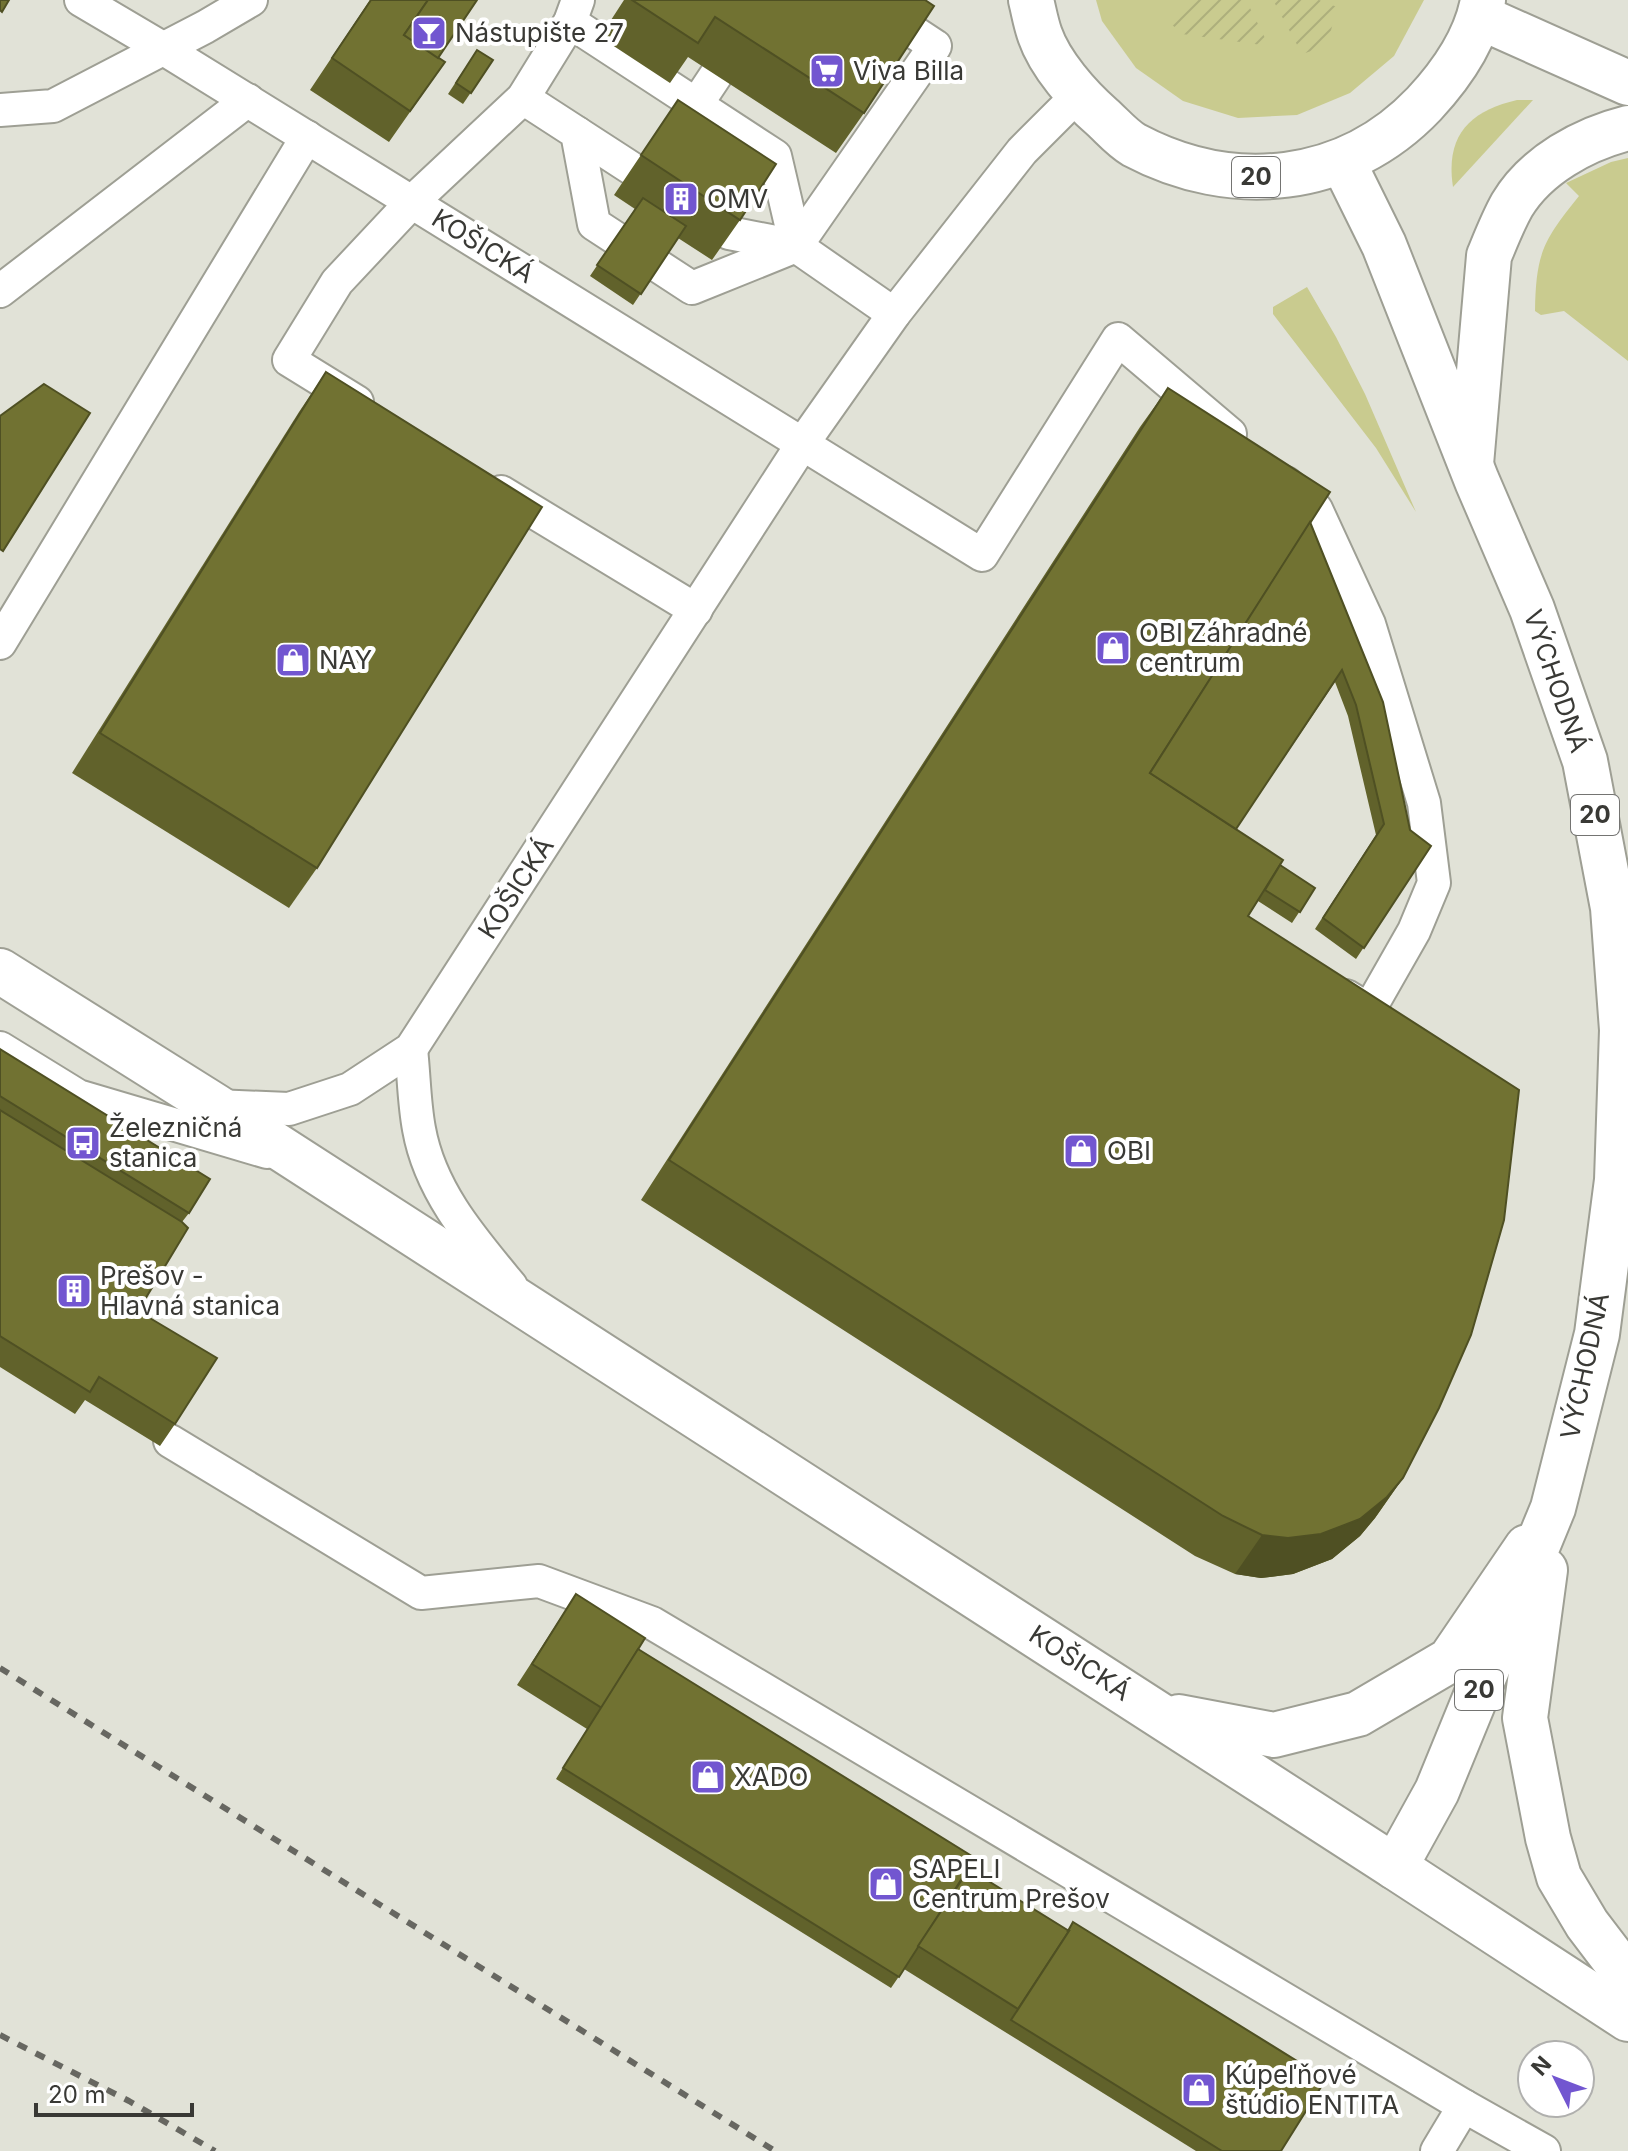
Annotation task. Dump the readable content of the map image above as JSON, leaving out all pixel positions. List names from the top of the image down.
{
  "streets": {
    "main road": ["20", "KOŠICKÁ", "VÝCHODNÁ"]
  },
  "crossings": [
    ["20", "KOŠICKÁ"],
    ["20", "VÝCHODNÁ"],
    ["KOŠICKÁ", "VÝCHODNÁ"]
  ],
  "places": {
    "bar": ["Nástupište 27"],
    "supermarket": ["Viva Billa"],
    "building": ["OMV", "Prešov - Hlavná stanica"],
    "shop": [
      "OBI Záhradné centrum",
      "NAY",
      "OBI",
      "XADO",
      "SAPELI Centrum Prešov",
      "Kúpeľňové štúdio ENTITA"
    ],
    "bus stop": ["Železničná stanica"]
  },
  "scale_bar": "20 m",
  "north": "top left"
}
